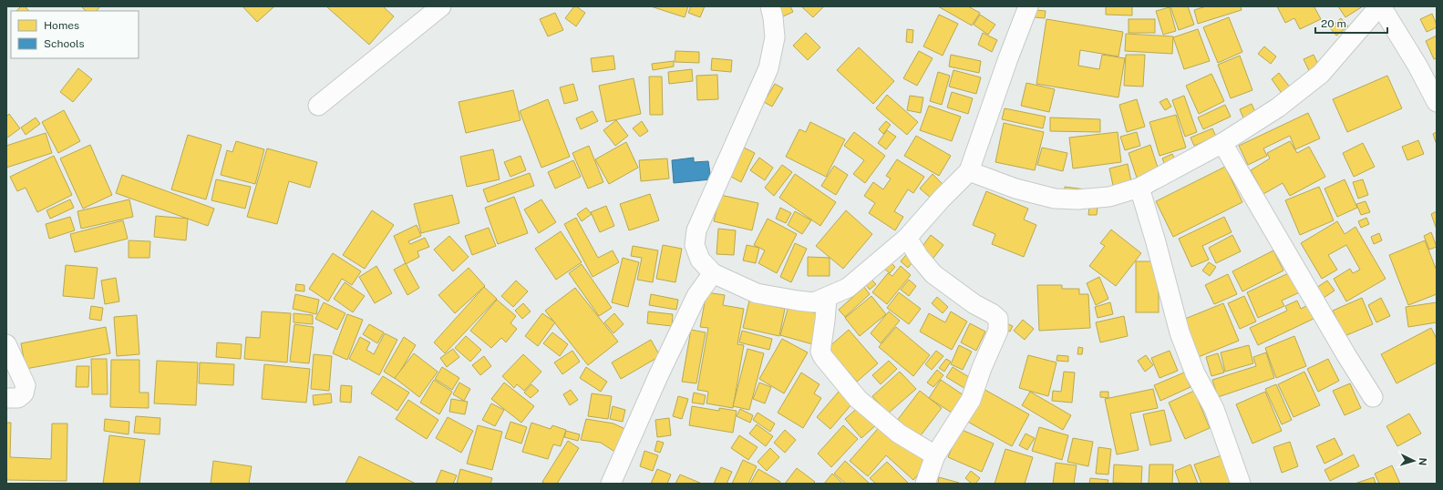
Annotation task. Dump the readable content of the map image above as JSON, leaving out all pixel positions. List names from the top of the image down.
{
  "legend": ["Homes", "Schools"],
  "scale_bar": "20 m",
  "north": "right"
}
